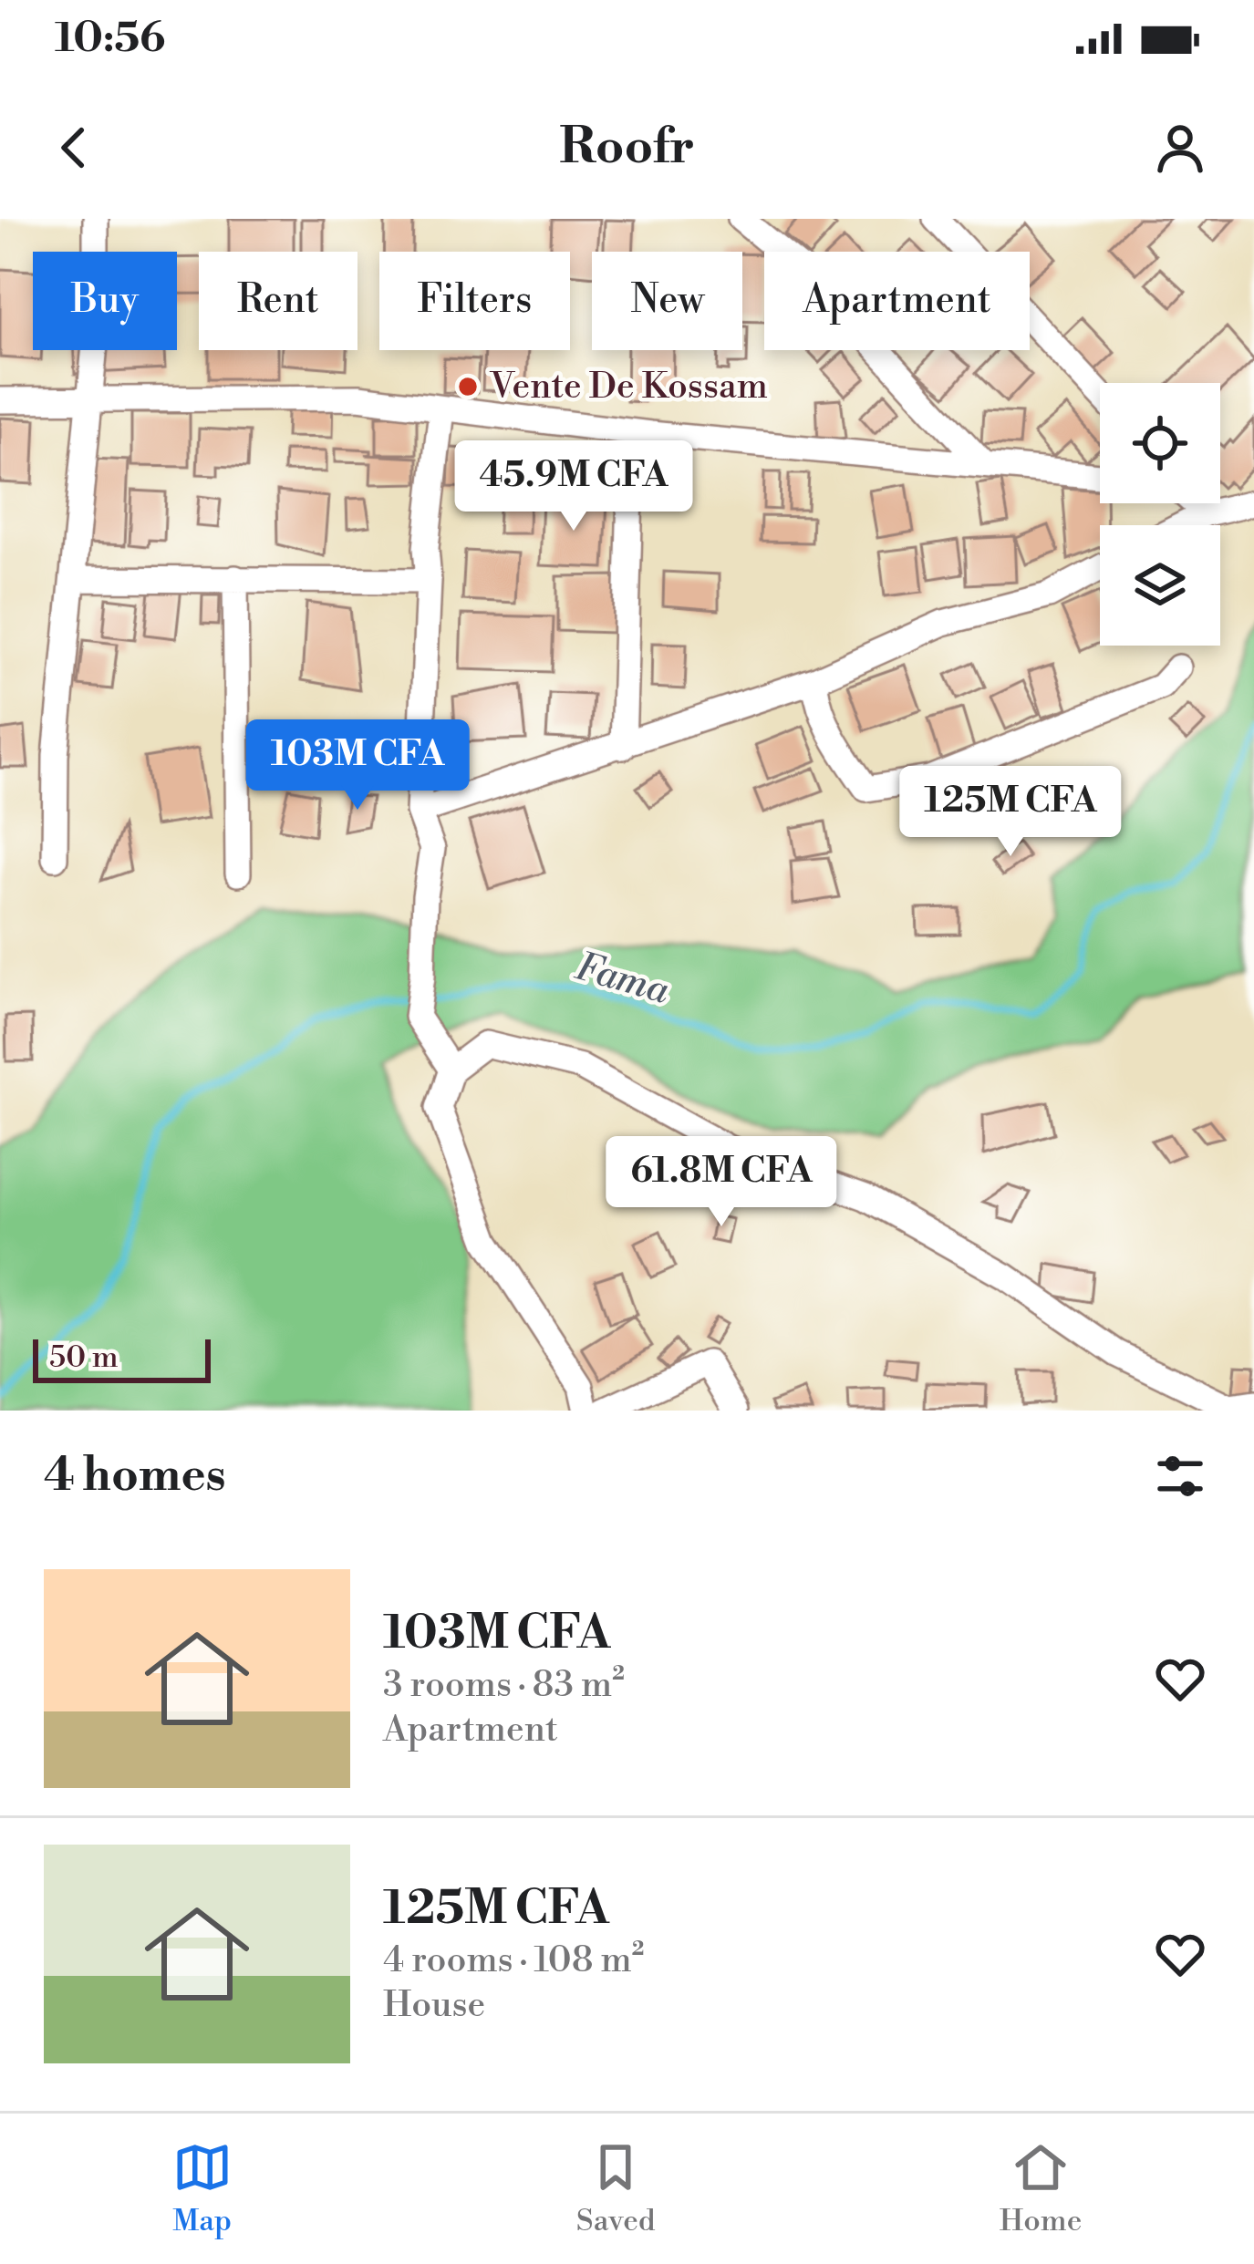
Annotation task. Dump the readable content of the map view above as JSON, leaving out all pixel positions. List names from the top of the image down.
{
  "water": ["Fama"],
  "places": ["Vente De Kossam"],
  "scale_bar": "50 m",
  "page": {
    "status": "10:56",
    "header": "Roofr",
    "chip": [
      "Buy",
      "Rent",
      "Filters",
      "New",
      "Apartment"
    ],
    "price": [
      "45.9M CFA",
      "103M CFA",
      "125M CFA",
      "61.8M CFA"
    ],
    "scale": "50 m",
    "heading": "4 homes",
    "list": [
      {
        "name": "103M CFA",
        "note": "3 rooms · 83 m² · Apartment"
      },
      {
        "name": "125M CFA",
        "note": "4 rooms · 108 m² · House"
      }
    ],
    "tabs": ["Map", "Saved", "Home"]
  }
}
